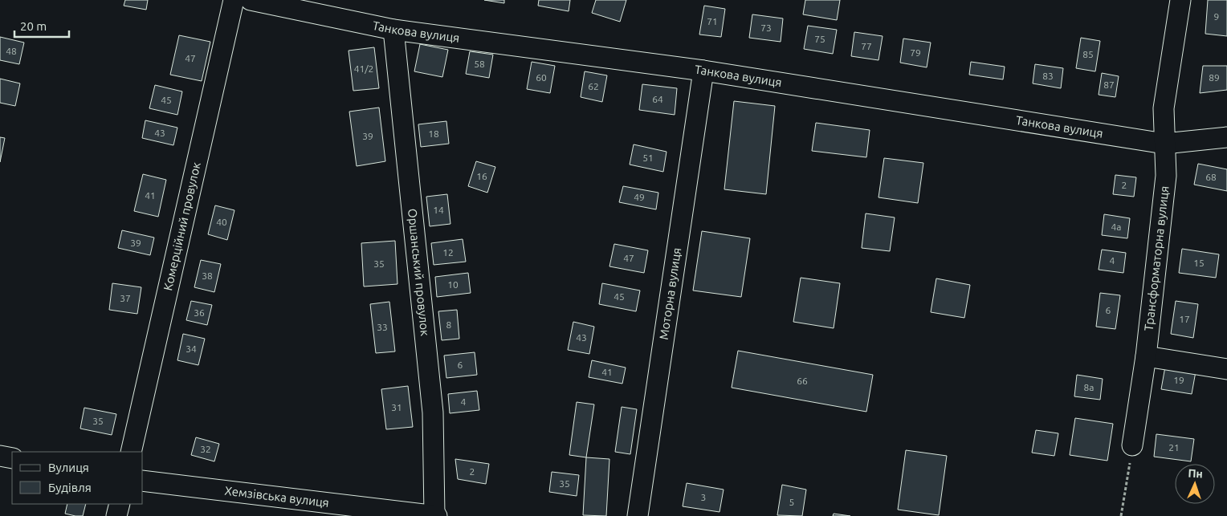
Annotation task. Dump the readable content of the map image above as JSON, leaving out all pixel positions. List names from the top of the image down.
{
  "streets": {
    "street": [
      "Танкова вулиця",
      "Комерційний провулок",
      "Трансформаторна вулиця",
      "Оршанський провулок",
      "Моторна вулиця",
      "Хемзівська вулиця"
    ]
  },
  "crossings": [
    ["Танкова вулиця", "Трансформаторна вулиця"],
    ["Танкова вулиця", "Оршанський провулок"],
    ["Танкова вулиця", "Моторна вулиця"],
    ["Оршанський провулок", "Хемзівська вулиця"]
  ],
  "house_numbers": [
    "9",
    "71",
    "73",
    "75",
    "77",
    "48",
    "79",
    "85",
    "47",
    "58",
    "41/2",
    "83",
    "60",
    "89",
    "87",
    "62",
    "64",
    "45",
    "43",
    "18",
    "39",
    "51",
    "16",
    "68",
    "2",
    "41",
    "49",
    "14",
    "40",
    "4а",
    "39",
    "12",
    "47",
    "4",
    "15",
    "35",
    "38",
    "10",
    "45",
    "37",
    "6",
    "36",
    "17",
    "8",
    "33",
    "43",
    "34",
    "6",
    "41",
    "19",
    "66",
    "8а",
    "4",
    "31",
    "35",
    "21",
    "32",
    "2",
    "35",
    "3",
    "5"
  ],
  "legend": ["Вулиця", "Будівля"],
  "scale_bar": "20 m",
  "north": "top"
}
